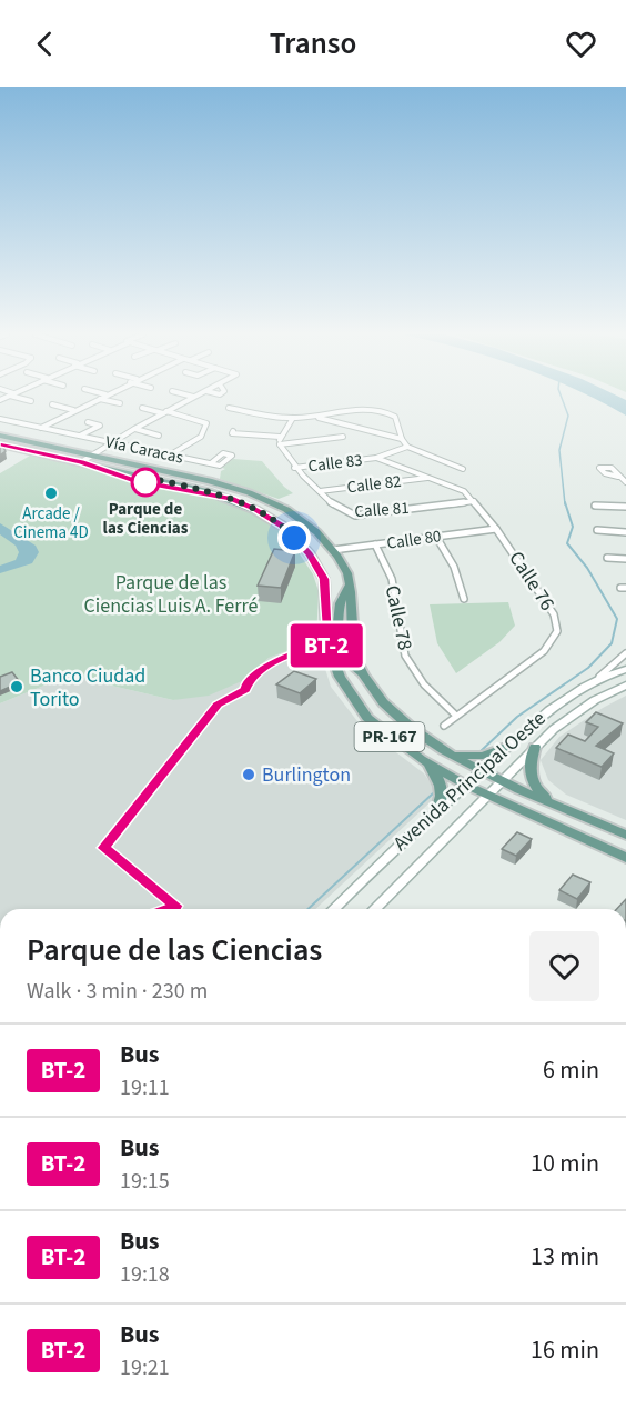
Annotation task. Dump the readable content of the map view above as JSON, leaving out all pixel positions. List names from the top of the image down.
{
  "streets": {
    "main road": ["PR-167", "Avenida Principal Oeste"],
    "street": [
      "Vía Caracas",
      "Calle 83",
      "Calle 82",
      "Calle 81",
      "Calle 80",
      "Calle 76",
      "Calle 78"
    ]
  },
  "crossings": [
    ["Calle 83", "Calle 81"],
    ["Calle 83", "Calle 76"],
    ["Calle 82", "Calle 81"],
    ["Calle 82", "Calle 76"],
    ["Calle 81", "Calle 76"],
    ["Calle 80", "Calle 76"],
    ["Calle 80", "Calle 78"],
    ["Calle 80", "PR-167"],
    ["Calle 76", "Calle 78"],
    ["PR-167", "Avenida Principal Oeste"]
  ],
  "parks": ["Parque de las Ciencias Luis A. Ferré"],
  "places": [
    "Parque de las Ciencias",
    "Arcade / Cinema 4D",
    "Banco Ciudad Torito",
    "Burlington"
  ],
  "lines": ["bus line BT-2"],
  "page": {
    "header": "Transo",
    "on_map": "BT-2",
    "heading": ["Parque de las Ciencias", "Walk · 3 min · 230 m"],
    "list": [
      {
        "mark": "BT-2",
        "name": "Bus",
        "note": "19:11",
        "value": "6 min"
      },
      {
        "mark": "BT-2",
        "name": "Bus",
        "note": "19:15",
        "value": "10 min"
      },
      {
        "mark": "BT-2",
        "name": "Bus",
        "note": "19:18",
        "value": "13 min"
      },
      {
        "mark": "BT-2",
        "name": "Bus",
        "note": "19:21",
        "value": "16 min"
      }
    ]
  }
}
